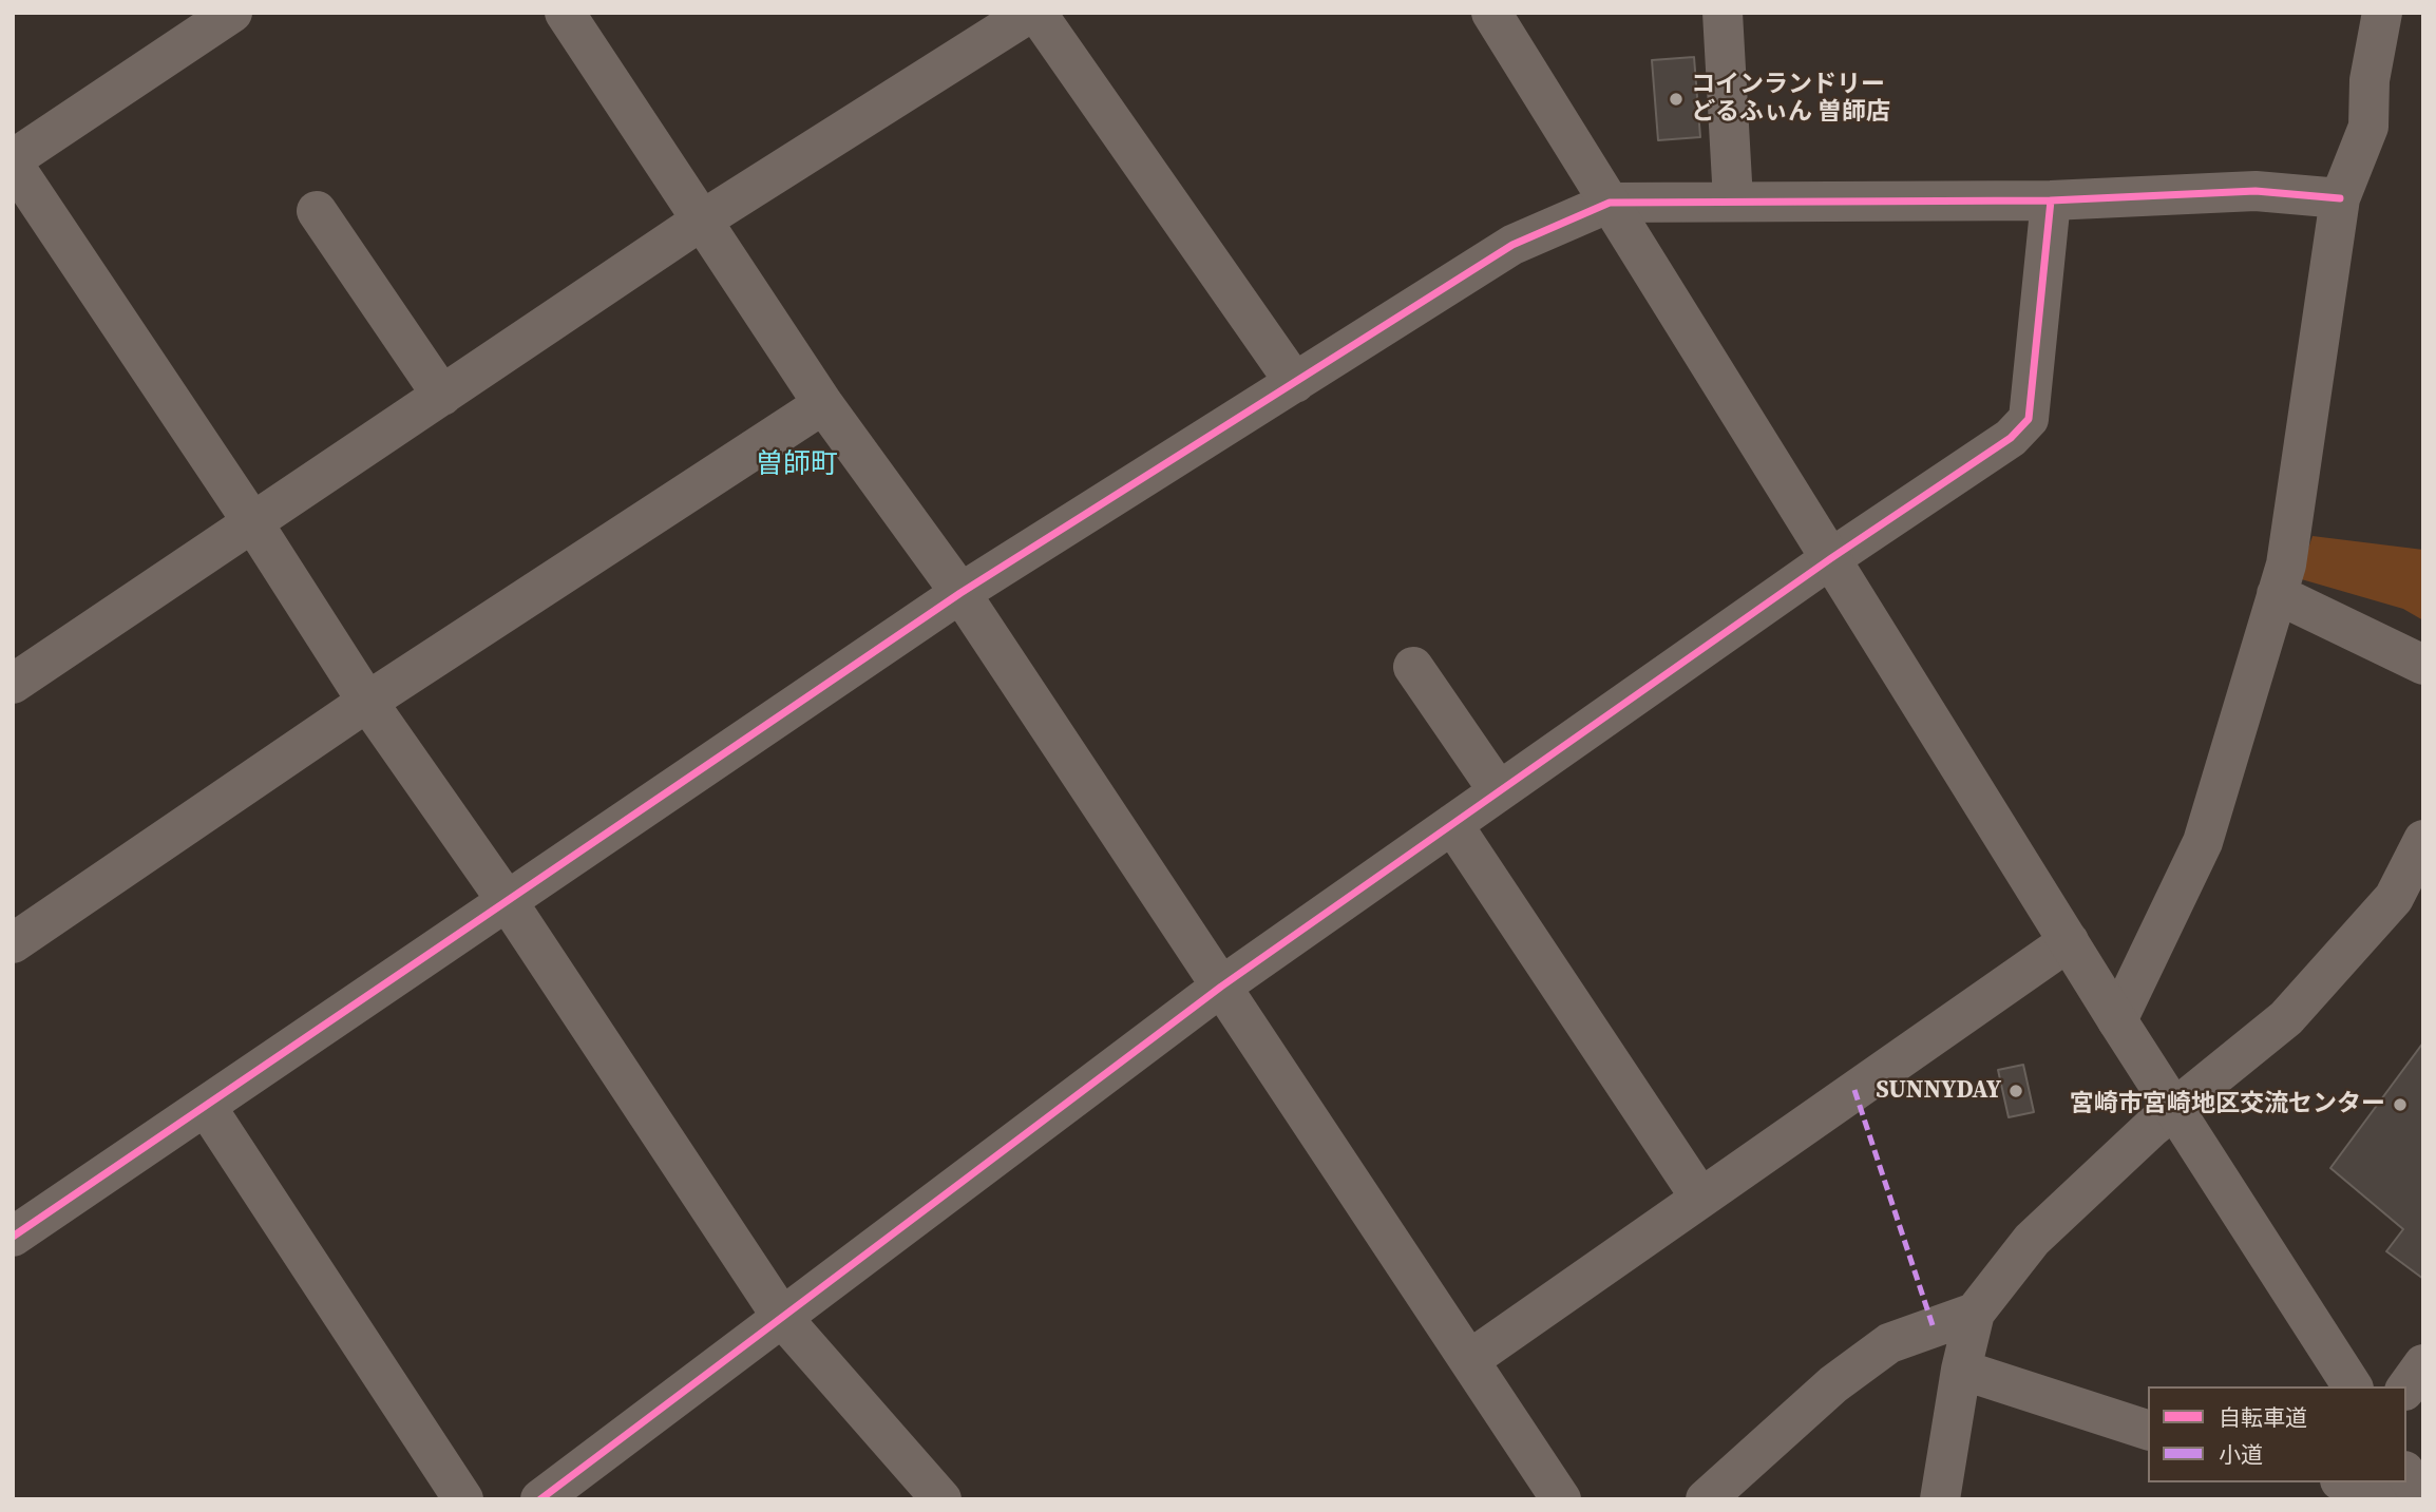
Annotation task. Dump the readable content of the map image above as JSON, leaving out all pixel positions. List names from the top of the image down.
{
  "districts": ["曽師町"],
  "places": ["コインランドリー どるふぃん 曽師店", "SUNNYDAY", "宮崎市宮崎地区交流センター"],
  "legend": ["自転車道", "小道"]
}
